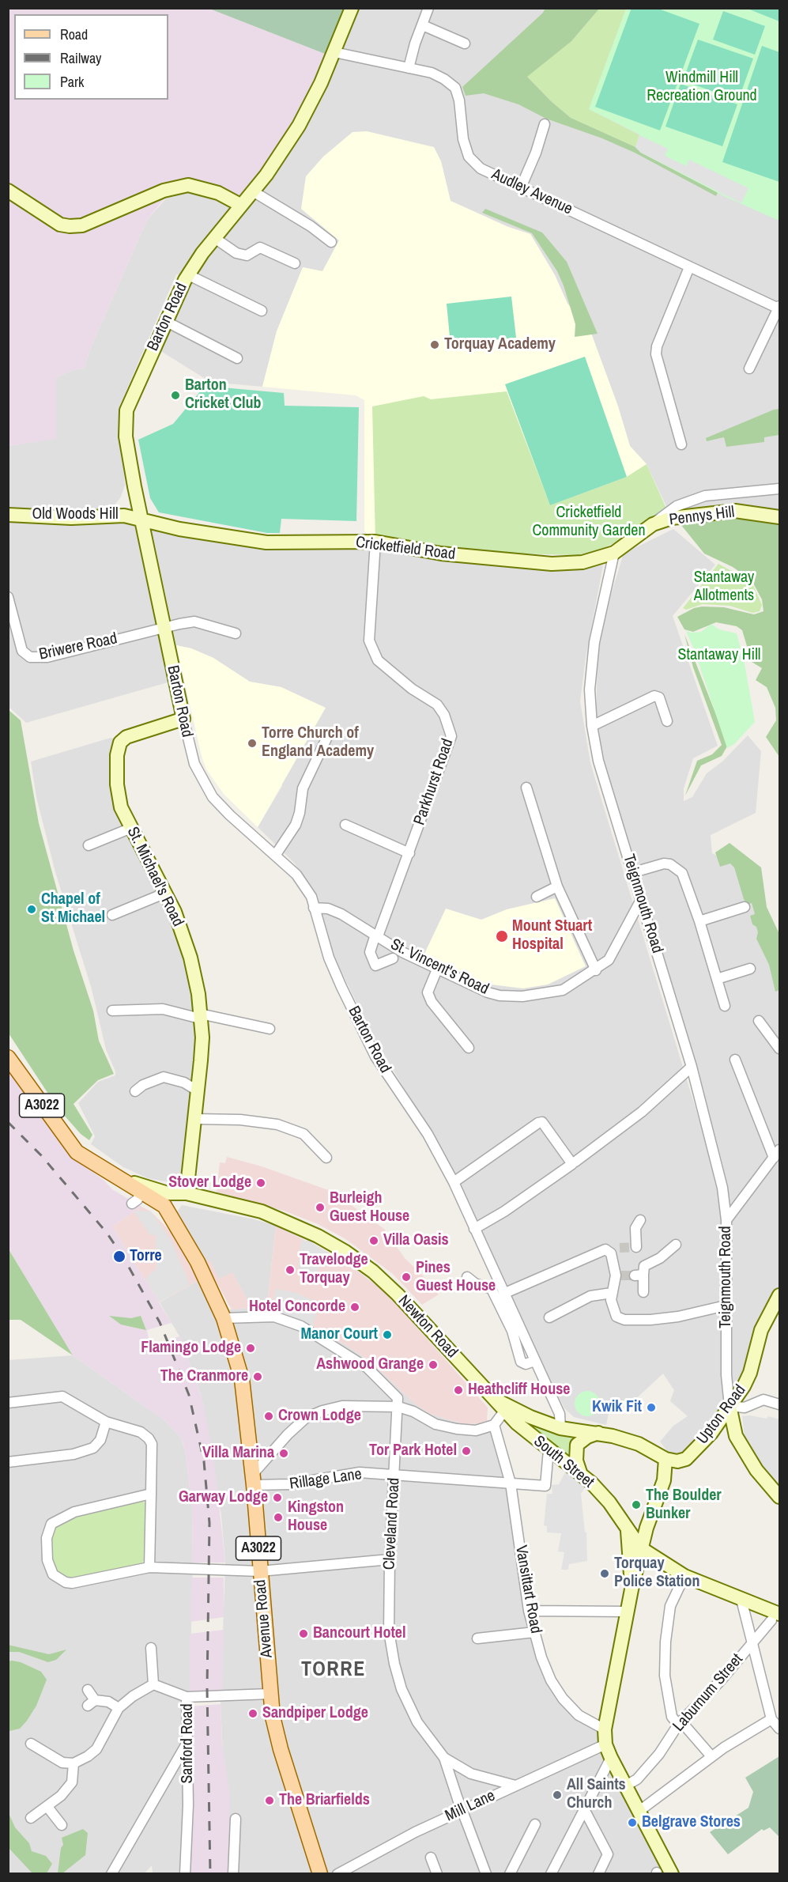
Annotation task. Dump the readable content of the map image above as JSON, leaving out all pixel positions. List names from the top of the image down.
{
  "streets": {
    "main road": ["A3022", "Newton Road", "Avenue Road"],
    "street": [
      "Audley Avenue",
      "Barton Road",
      "Old Woods Hill",
      "Pennys Hill",
      "Cricketfield Road",
      "Briwere Road",
      "Parkhurst Road",
      "St. Michael's Road",
      "Teignmouth Road",
      "St. Vincent's Road",
      "Upton Road",
      "South Street",
      "Rillage Lane",
      "Cleveland Road",
      "Vansittart Road",
      "Laburnum Street",
      "Sanford Road",
      "Mill Lane"
    ]
  },
  "crossings": [
    ["Audley Avenue", "Barton Road"],
    ["Barton Road", "Old Woods Hill"],
    ["Barton Road", "Cricketfield Road"],
    ["Barton Road", "Briwere Road"],
    ["Barton Road", "St. Michael's Road"],
    ["Barton Road", "St. Vincent's Road"],
    ["Barton Road", "Newton Road"],
    ["Old Woods Hill", "Cricketfield Road"],
    ["Cricketfield Road", "Parkhurst Road"],
    ["Cricketfield Road", "Teignmouth Road"],
    ["Parkhurst Road", "St. Vincent's Road"],
    ["St. Michael's Road", "Newton Road"],
    ["Teignmouth Road", "St. Vincent's Road"],
    ["Teignmouth Road", "Upton Road"],
    ["A3022", "Newton Road"],
    ["A3022", "Avenue Road"],
    ["Newton Road", "Upton Road"],
    ["Newton Road", "South Street"],
    ["Newton Road", "Avenue Road"],
    ["South Street", "Rillage Lane"],
    ["Rillage Lane", "Cleveland Road"],
    ["Rillage Lane", "Vansittart Road"],
    ["Rillage Lane", "Avenue Road"],
    ["Cleveland Road", "Mill Lane"],
    ["Avenue Road", "Sanford Road"]
  ],
  "districts": ["TORRE"],
  "parks": [
    "Windmill Hill Recreation Ground",
    "Cricketfield Community Garden",
    "Stantaway Allotments",
    "Stantaway Hill"
  ],
  "places": [
    "Torquay Academy",
    "Barton Cricket Club",
    "Torre Church of England Academy",
    "Chapel of St Michael",
    "Mount Stuart Hospital",
    "Stover Lodge",
    "Burleigh Guest House",
    "Villa Oasis",
    "Torre",
    "Travelodge Torquay",
    "Pines Guest House",
    "Hotel Concorde",
    "Manor Court",
    "Flamingo Lodge",
    "Ashwood Grange",
    "The Cranmore",
    "Heathcliff House",
    "Kwik Fit",
    "Crown Lodge",
    "Tor Park Hotel",
    "Villa Marina",
    "Garway Lodge",
    "The Boulder Bunker",
    "Kingston House",
    "Torquay Police Station",
    "Bancourt Hotel",
    "Sandpiper Lodge",
    "All Saints Church",
    "The Briarfields",
    "Belgrave Stores"
  ],
  "legend": ["Road", "Railway", "Park"]
}
